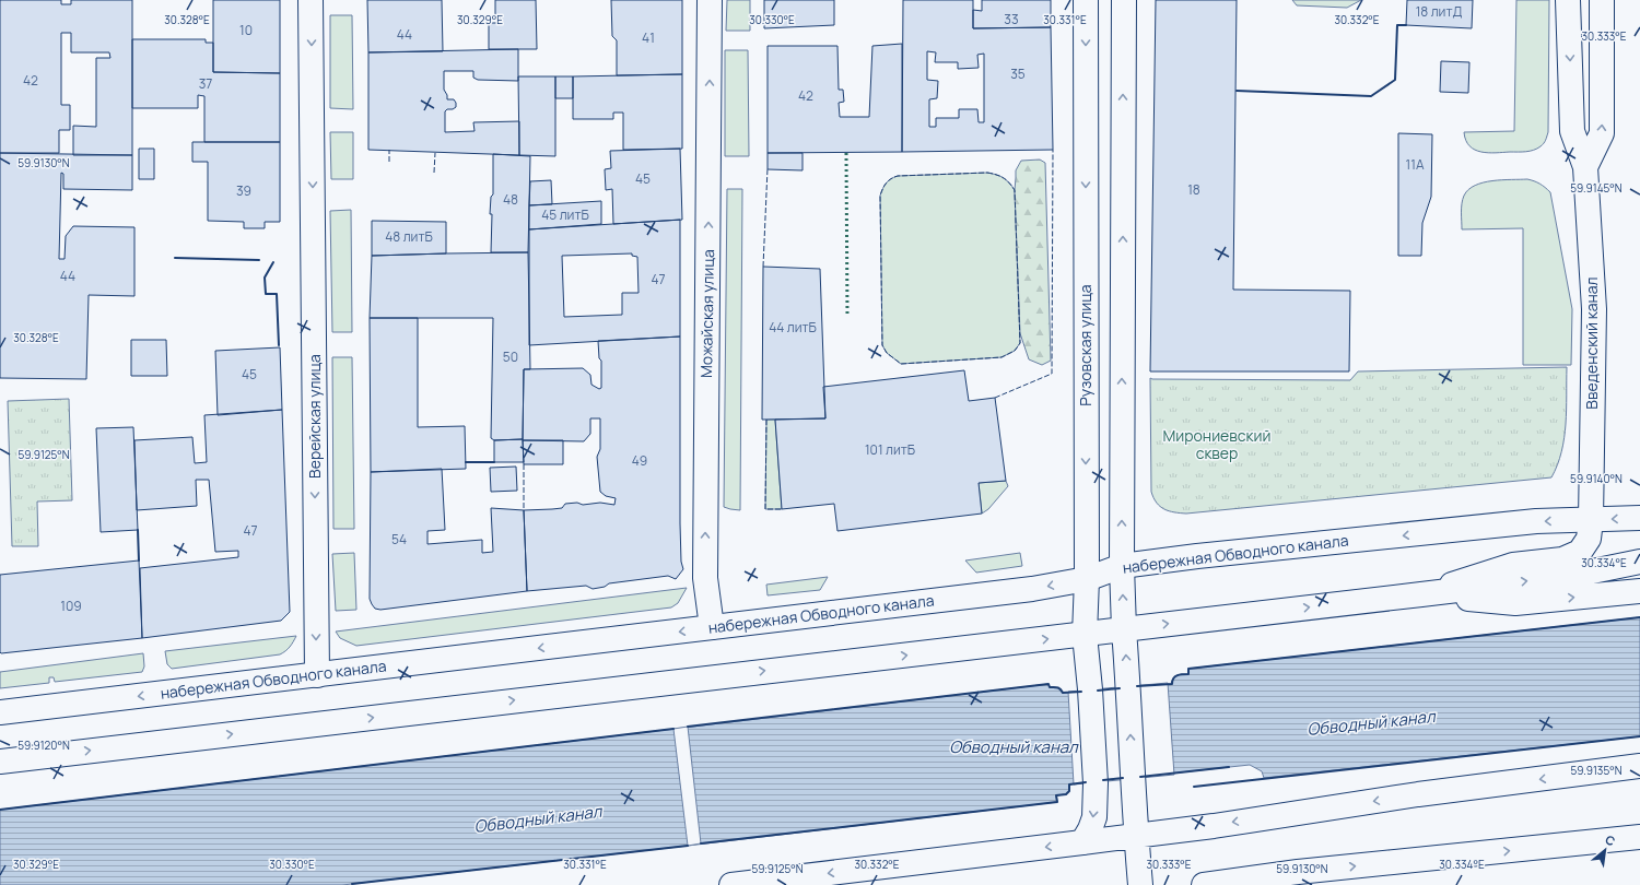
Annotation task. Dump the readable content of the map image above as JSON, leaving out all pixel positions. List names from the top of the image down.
{
  "streets": {
    "main road": [
      "Можайская улица",
      "Введенский канал",
      "Рузовская улица",
      "Верейская улица",
      "набережная Обводного канала"
    ]
  },
  "crossings": [
    ["Можайская улица", "набережная Обводного канала"],
    ["Введенский канал", "набережная Обводного канала"],
    ["Рузовская улица", "набережная Обводного канала"],
    ["Верейская улица", "набережная Обводного канала"]
  ],
  "one_way": ["Можайская улица", "Верейская улица"],
  "water": ["Обводный канал"],
  "parks": ["Мирониевский сквер"],
  "house_numbers": [
    "18 литД",
    "33",
    "10",
    "44",
    "41",
    "35",
    "42",
    "37",
    "42",
    "11А",
    "45",
    "18",
    "39",
    "48",
    "45 литБ",
    "48 литБ",
    "44",
    "47",
    "44 литБ",
    "50",
    "45",
    "101 литБ",
    "49",
    "47",
    "54",
    "109"
  ],
  "north": "top right",
  "coordinates": [
    "30.328°E",
    "30.329°E",
    "30.330°E",
    "30.331°E",
    "30.332°E",
    "30.333°E",
    "59.9130°N",
    "59.9145°N",
    "59.9125°N",
    "59.9140°N",
    "30.334°E",
    "59.9120°N",
    "59.9135°N"
  ]
}
